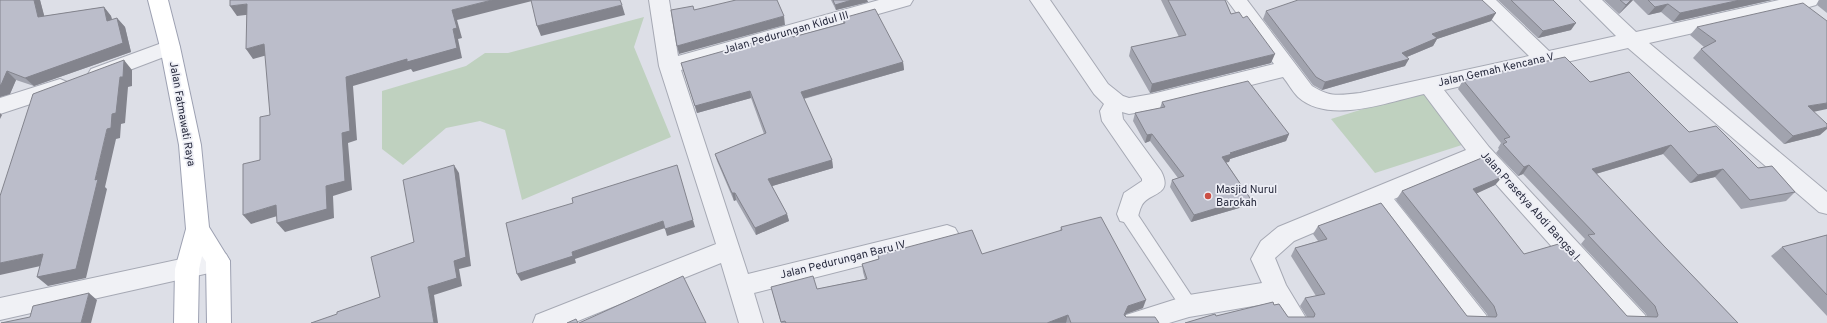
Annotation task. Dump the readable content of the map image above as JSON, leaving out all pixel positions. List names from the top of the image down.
{
  "streets": {
    "main road": ["Jalan Fatmawati Raya"],
    "street": [
      "Jalan Pedurungan Kidul III",
      "Jalan Gemah Kencana V",
      "Jalan Prasetya Abdi Bangsa I",
      "Jalan Pedurungan Baru IV"
    ]
  },
  "crossings": [
    ["Jalan Gemah Kencana V", "Jalan Prasetya Abdi Bangsa I"]
  ],
  "places": ["Masjid Nurul Barokah"]
}
